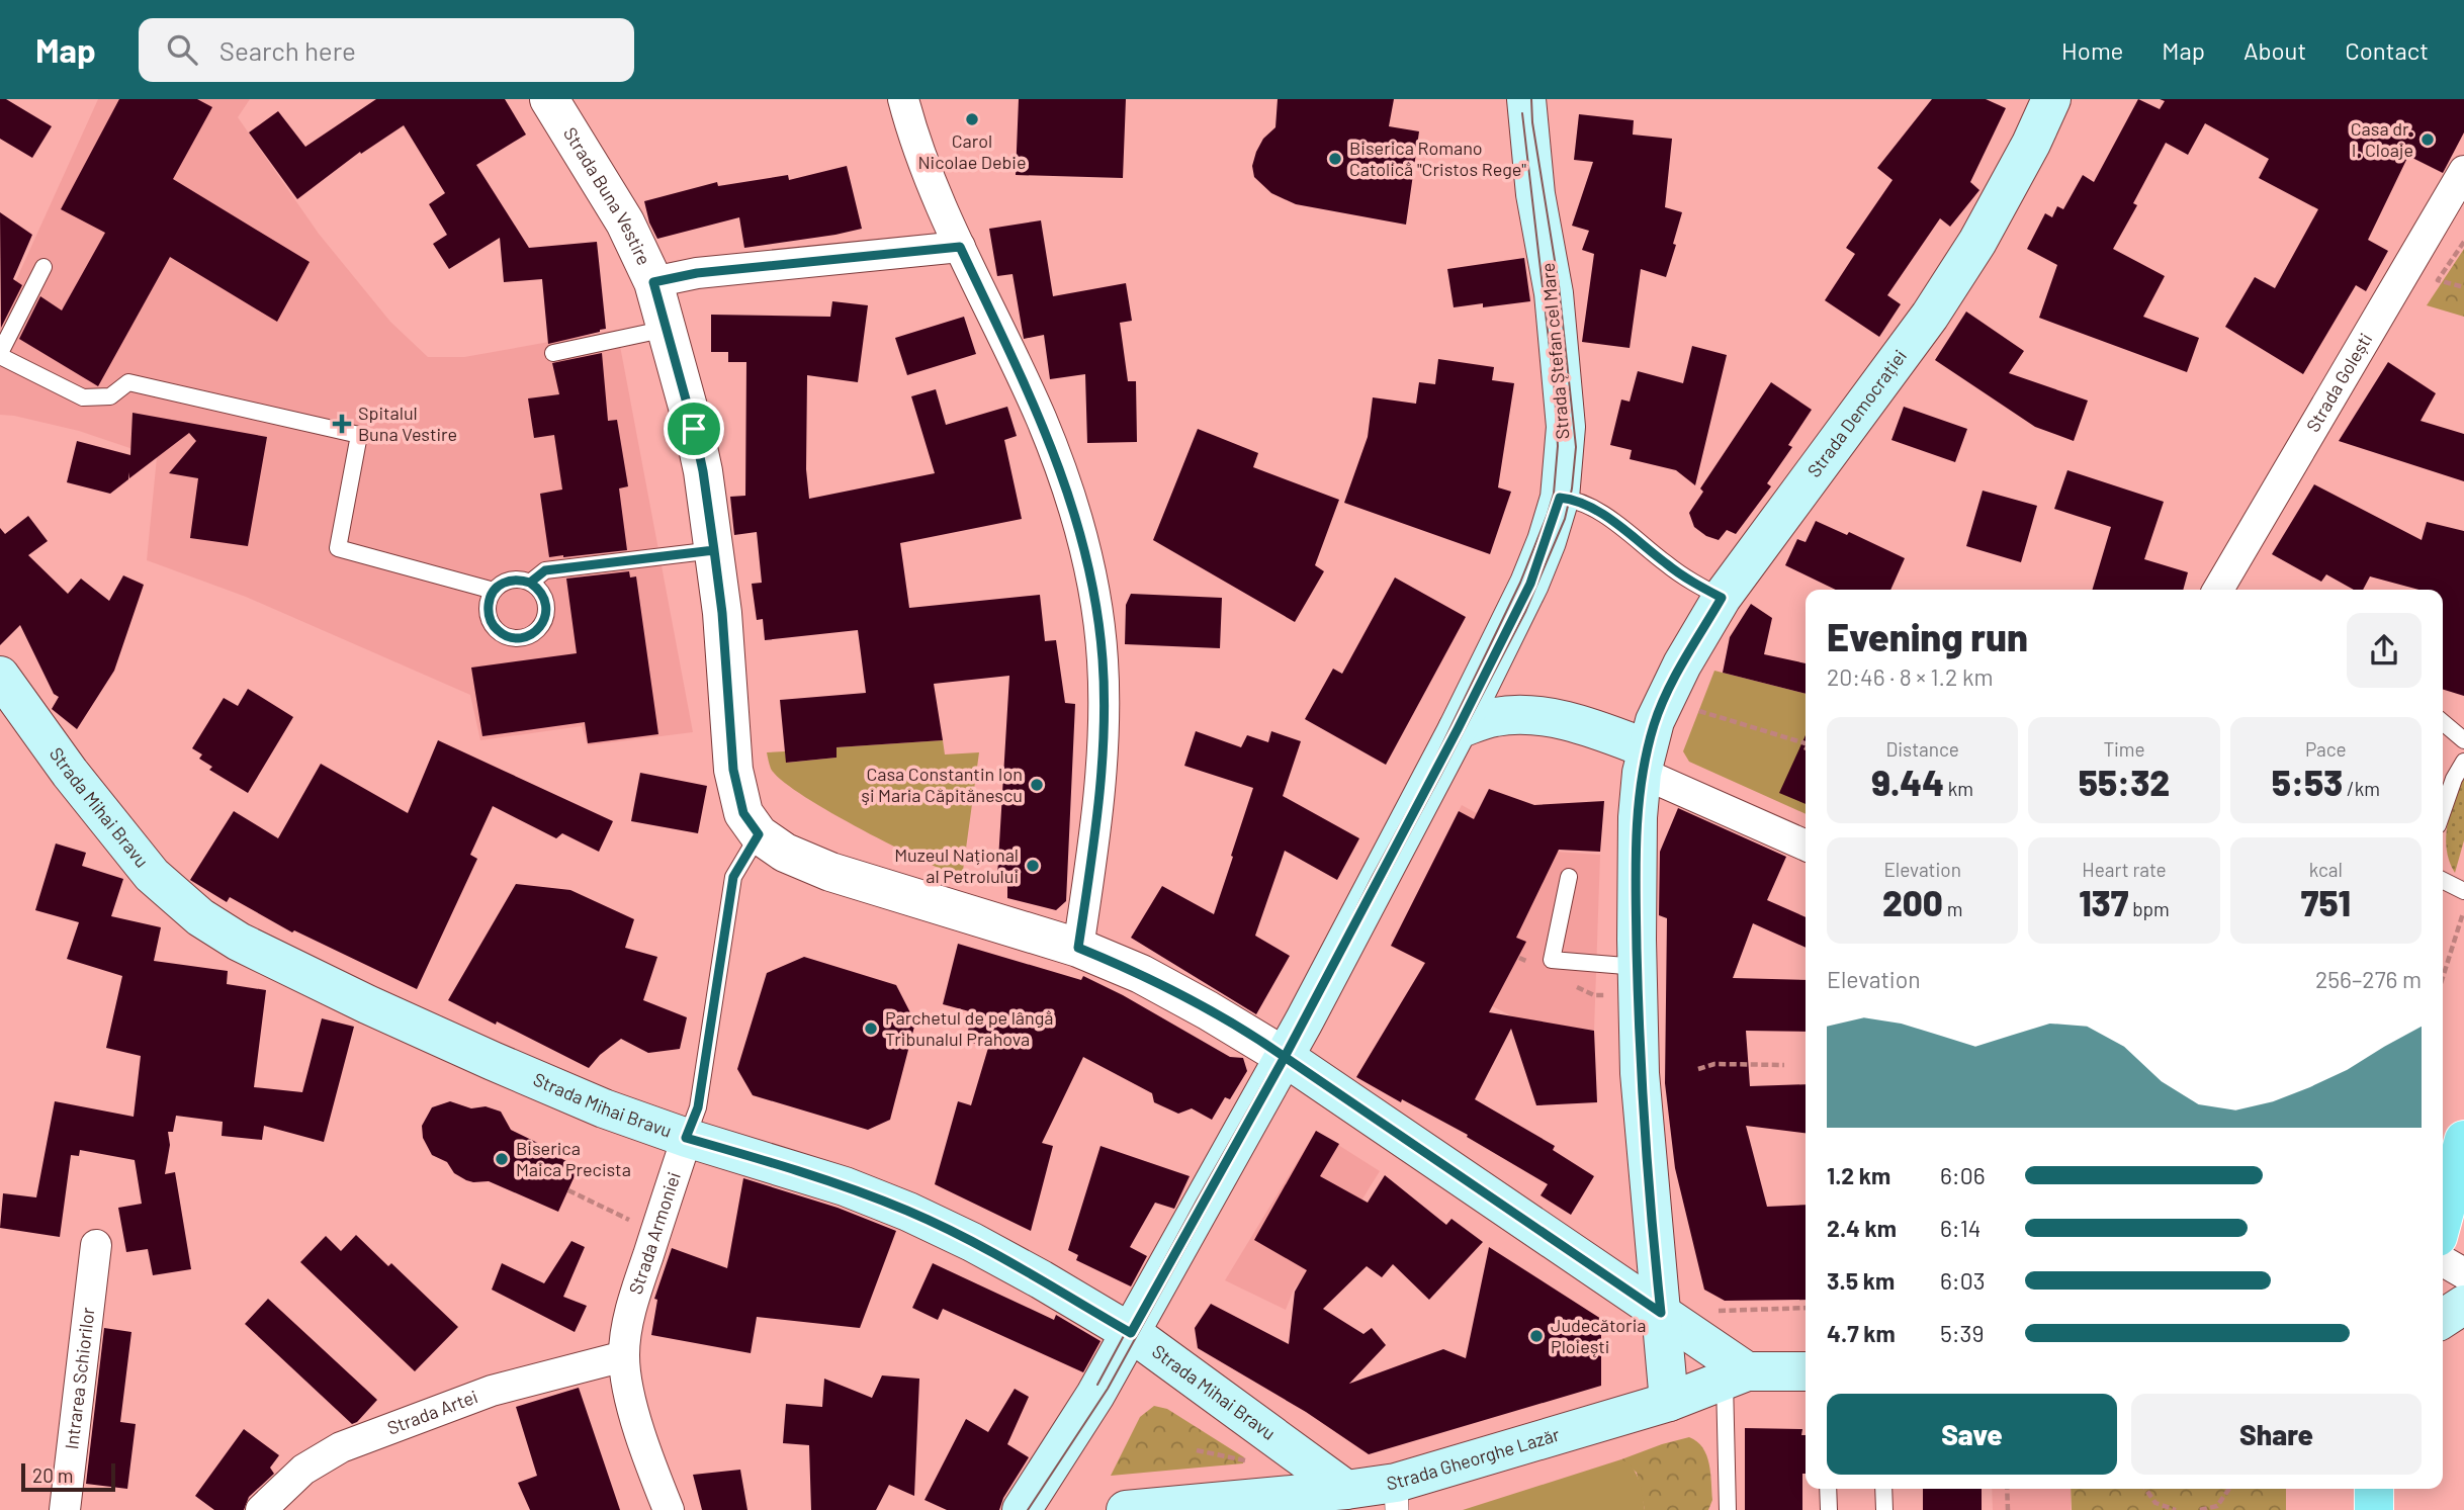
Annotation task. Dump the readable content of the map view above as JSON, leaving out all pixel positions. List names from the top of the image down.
{
  "streets": {
    "main road": [
      "Strada Ștefan cel Mare",
      "Strada Democrației",
      "Strada Mihai Bravu",
      "Strada Gheorghe Lazăr"
    ],
    "street": [
      "Strada Buna Vestire",
      "Strada Golești",
      "Strada Armoniei",
      "Intrarea Schiorilor",
      "Strada Artei"
    ]
  },
  "crossings": [
    ["Strada Buna Vestire", "Strada Armoniei"],
    ["Strada Ștefan cel Mare", "Strada Mihai Bravu"],
    ["Strada Mihai Bravu", "Strada Armoniei"],
    ["Strada Mihai Bravu", "Strada Gheorghe Lazăr"],
    ["Strada Armoniei", "Strada Artei"]
  ],
  "places": {
    "other": [
      "Carol Nicolae Debie",
      "Casa dr. I. Cloaje",
      "Biserica Romano Catolică \"Cristos Rege\"",
      "Casa Constantin Ion şi Maria Căpitănescu",
      "Muzeul Național al Petrolului",
      "Parchetul de pe lângă Tribunalul Prahova",
      "Biserica Maica Precista",
      "Judecătoria Ploiești"
    ],
    "health": ["Spitalul Buna Vestire"]
  },
  "scale_bar": "20 m",
  "page": {
    "header": "Map",
    "search": "Search here",
    "nav": [
      "Home",
      "Map",
      "About",
      "Contact"
    ],
    "heading": ["Evening run", "20:46 · 8 × 1.2 km"],
    "stats": [
      ["Distance", "9.44 km"],
      ["Time", "55:32"],
      ["Pace", "5:53 /km"],
      ["Elevation", "200 m"],
      ["Heart rate", "137 bpm"],
      ["kcal", "751"]
    ],
    "chart": ["Elevation", "256–276 m"],
    "list": [
      {
        "name": "1.2 km",
        "note": "6:06"
      },
      {
        "name": "2.4 km",
        "note": "6:14"
      },
      {
        "name": "3.5 km",
        "note": "6:03"
      },
      {
        "name": "4.7 km",
        "note": "5:39"
      }
    ],
    "buttons": ["Save", "Share"],
    "scale": "20 m"
  }
}
